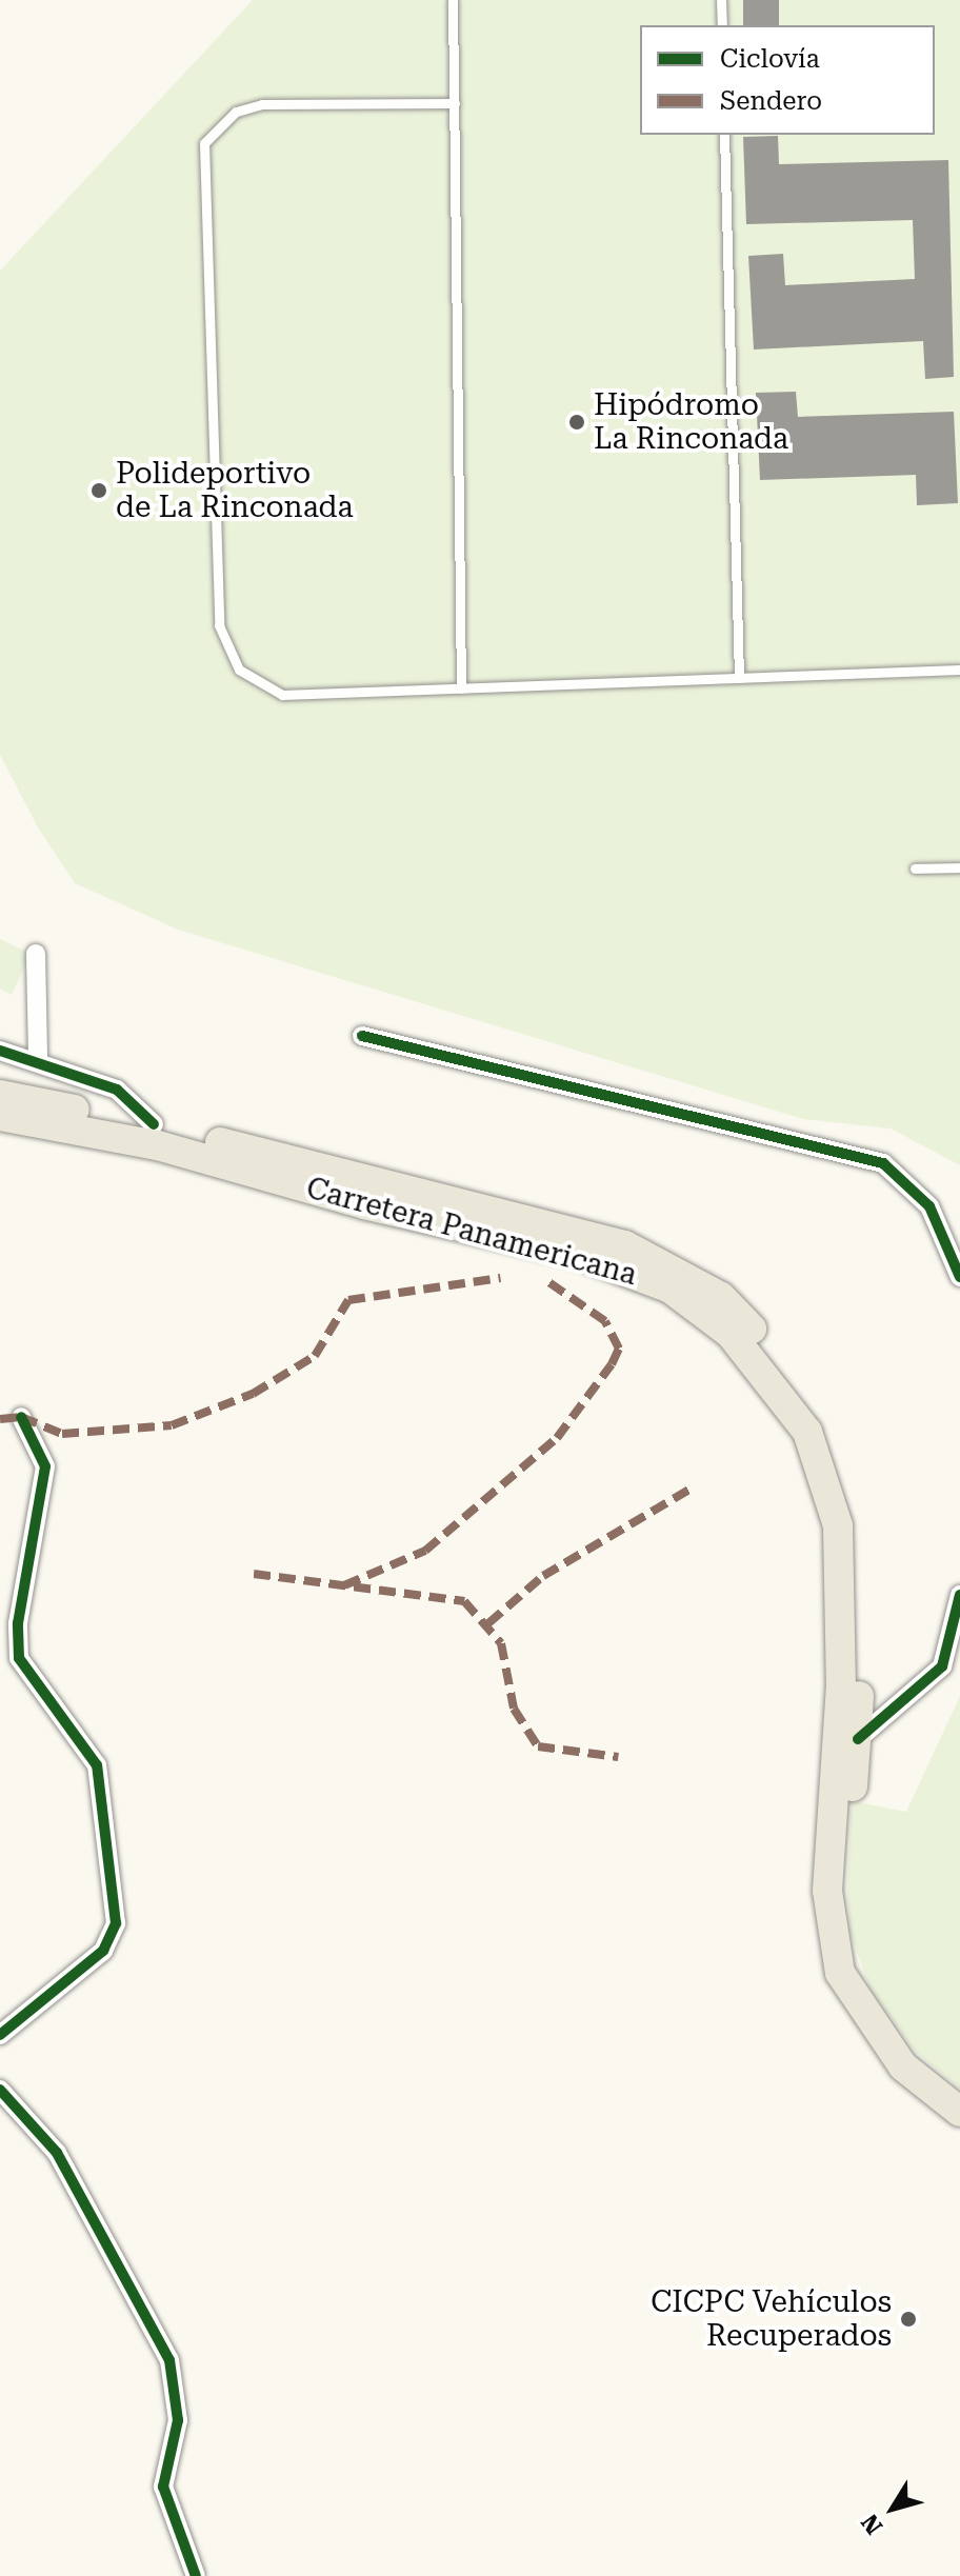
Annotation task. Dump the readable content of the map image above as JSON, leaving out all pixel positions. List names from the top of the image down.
{
  "streets": {
    "main road": ["Carretera Panamericana"]
  },
  "places": ["Hipódromo La Rinconada", "Polideportivo de La Rinconada", "CICPC Vehículos Recuperados"],
  "legend": ["Ciclovía", "Sendero"],
  "north": "bottom left"
}
